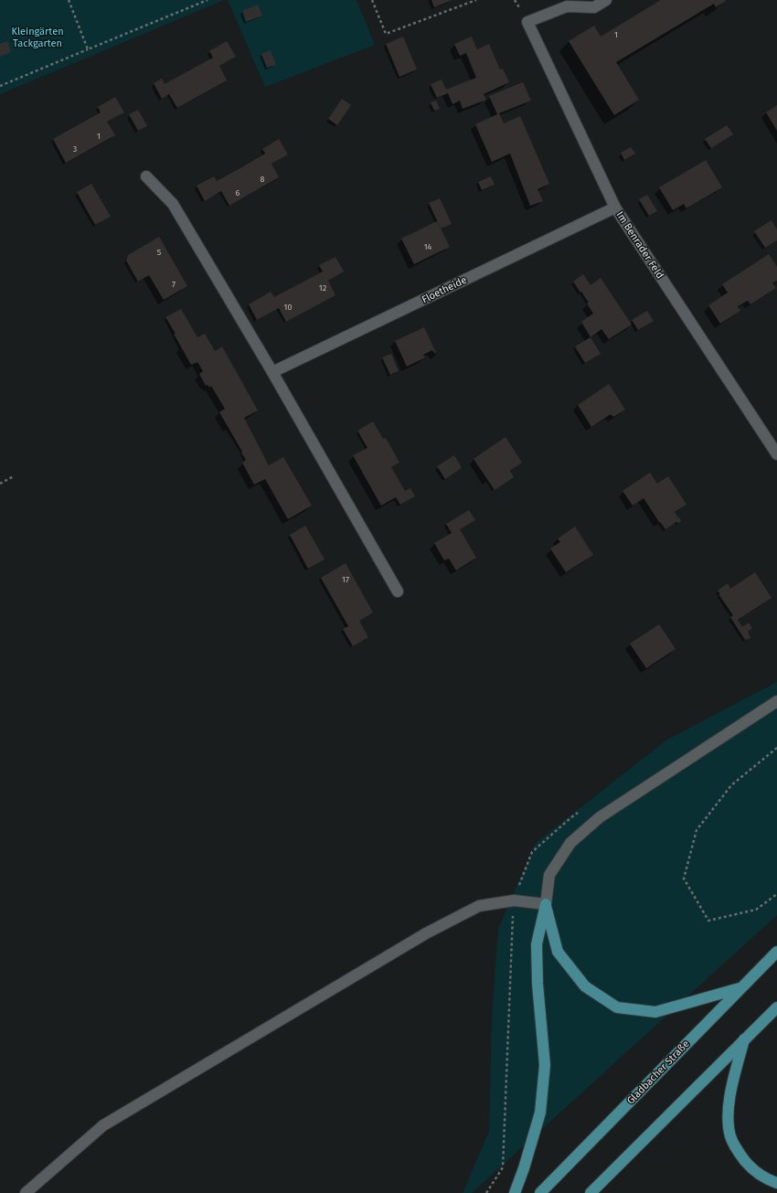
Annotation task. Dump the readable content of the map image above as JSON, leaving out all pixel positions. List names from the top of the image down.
{
  "streets": {
    "main road": ["Gladbacher Straße"],
    "street": ["Im Benrader Feld", "Floetheide"]
  },
  "crossings": [
    ["Im Benrader Feld", "Floetheide"]
  ],
  "parks": ["Kleingärten Tackgarten"],
  "house_numbers": [
    "1",
    "1",
    "3",
    "8",
    "6",
    "14",
    "5",
    "7",
    "12",
    "10",
    "17"
  ]
}
